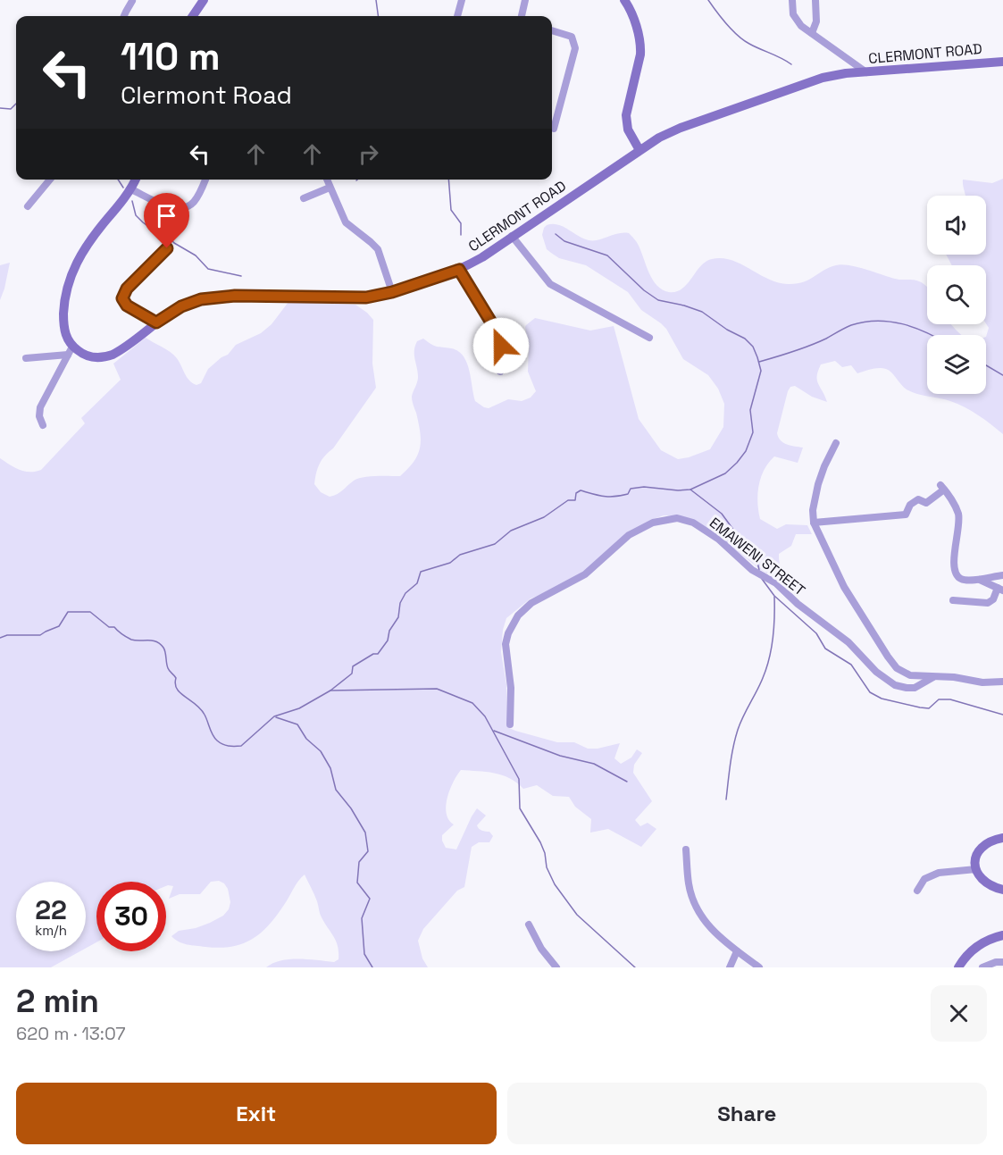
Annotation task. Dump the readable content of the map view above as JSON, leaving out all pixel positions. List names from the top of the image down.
{
  "streets": {
    "street": ["CLERMONT ROAD", "EMAWENI STREET"]
  },
  "page": {
    "turn": ["110 m", "Clermont Road"],
    "speed": "22 km/h",
    "limit": "30",
    "heading": ["2 min", "620 m · 13:07"],
    "buttons": ["Exit", "Share"]
  }
}
